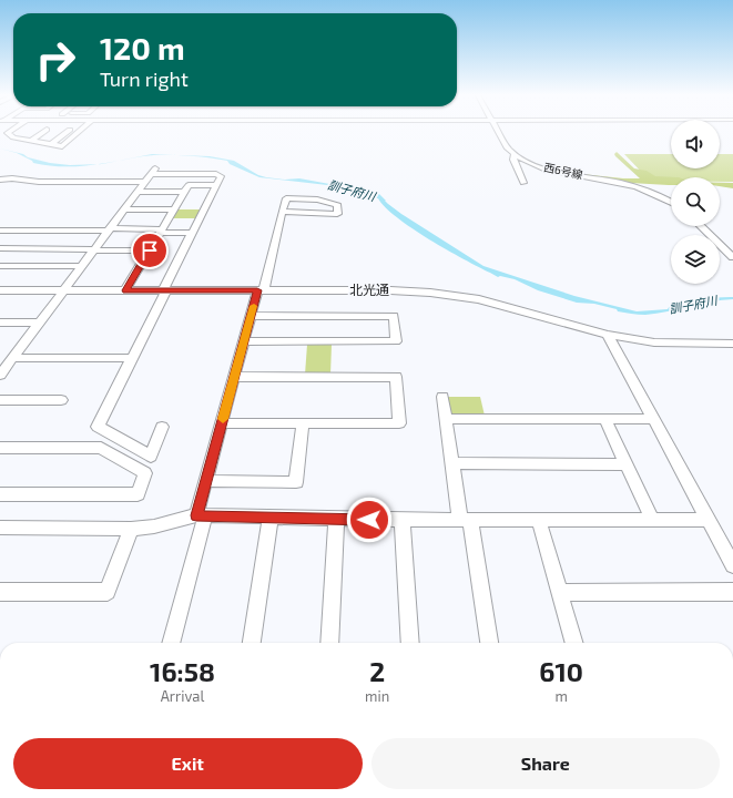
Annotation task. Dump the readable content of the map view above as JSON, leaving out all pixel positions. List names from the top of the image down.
{
  "streets": {
    "street": ["西6号線", "北光通"]
  },
  "water": ["訓子府川"],
  "page": {
    "turn": ["120 m", "Turn right"],
    "eta": [
      "16:58",
      "Arrival",
      "2",
      "min",
      "610",
      "m"
    ],
    "buttons": ["Exit", "Share"]
  }
}
